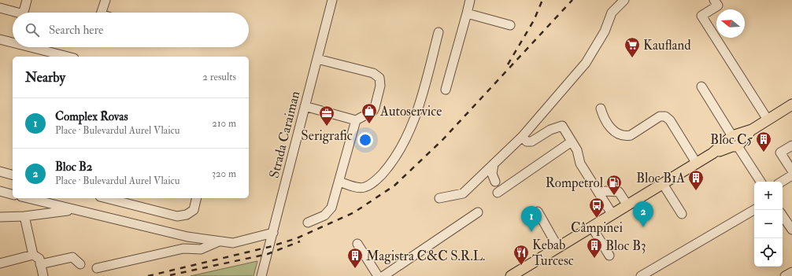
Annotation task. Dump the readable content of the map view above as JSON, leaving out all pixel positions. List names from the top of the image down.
{
  "streets": {
    "street": ["Strada Caraiman"]
  },
  "places": {
    "supermarket": ["Kaufland"],
    "shop": ["Autoservice"],
    "office": ["Serigrafic"],
    "building": [
      "Bloc C5",
      "Bloc B1A",
      "Bloc B3",
      "Magistra C&C S.R.L."
    ],
    "fuel station": ["Rompetrol"],
    "bus stop": ["Câmpinei"],
    "restaurant": ["Kebab Turcesc"]
  },
  "north": "left",
  "page": {
    "search": "Search here",
    "heading": ["Nearby", "2 results"],
    "list": [
      {
        "mark": "1",
        "name": "Complex Rovas",
        "note": "Place · Bulevardul Aurel Vlaicu",
        "value": "210 m"
      },
      {
        "mark": "2",
        "name": "Bloc B2",
        "note": "Place · Bulevardul Aurel Vlaicu",
        "value": "320 m"
      }
    ],
    "map_buttons": ["+", "−"],
    "pins": ["2", "1"]
  }
}
